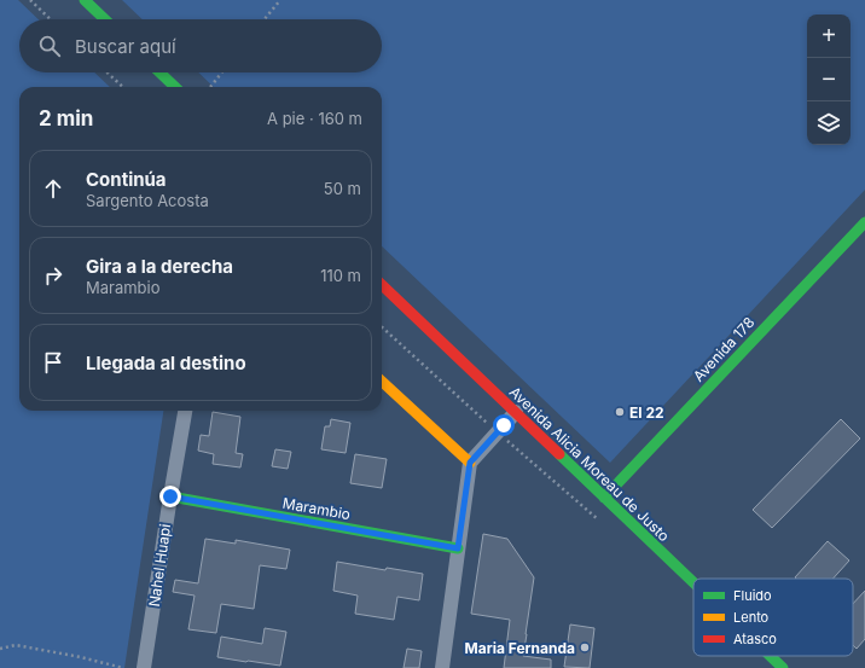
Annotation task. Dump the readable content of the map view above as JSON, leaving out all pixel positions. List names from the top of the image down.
{
  "streets": {
    "main road": ["Avenida 178", "Avenida Alicia Moreau de Justo", "Marambio"],
    "street": ["Nahel Huapi"]
  },
  "crossings": [
    ["Avenida 178", "Avenida Alicia Moreau de Justo"],
    ["Marambio", "Nahel Huapi"]
  ],
  "places": ["El 22", "Maria Fernanda"],
  "legend": ["Fluido", "Lento", "Atasco"],
  "page": {
    "map_buttons": ["+", "−"],
    "search": "Buscar aquí",
    "heading": ["2 min", "A pie · 160 m"],
    "list": [
      ["Continúa", "Sargento Acosta", "50 m"],
      ["Gira a la derecha", "Marambio", "110 m"],
      "Llegada al destino"
    ]
  }
}
